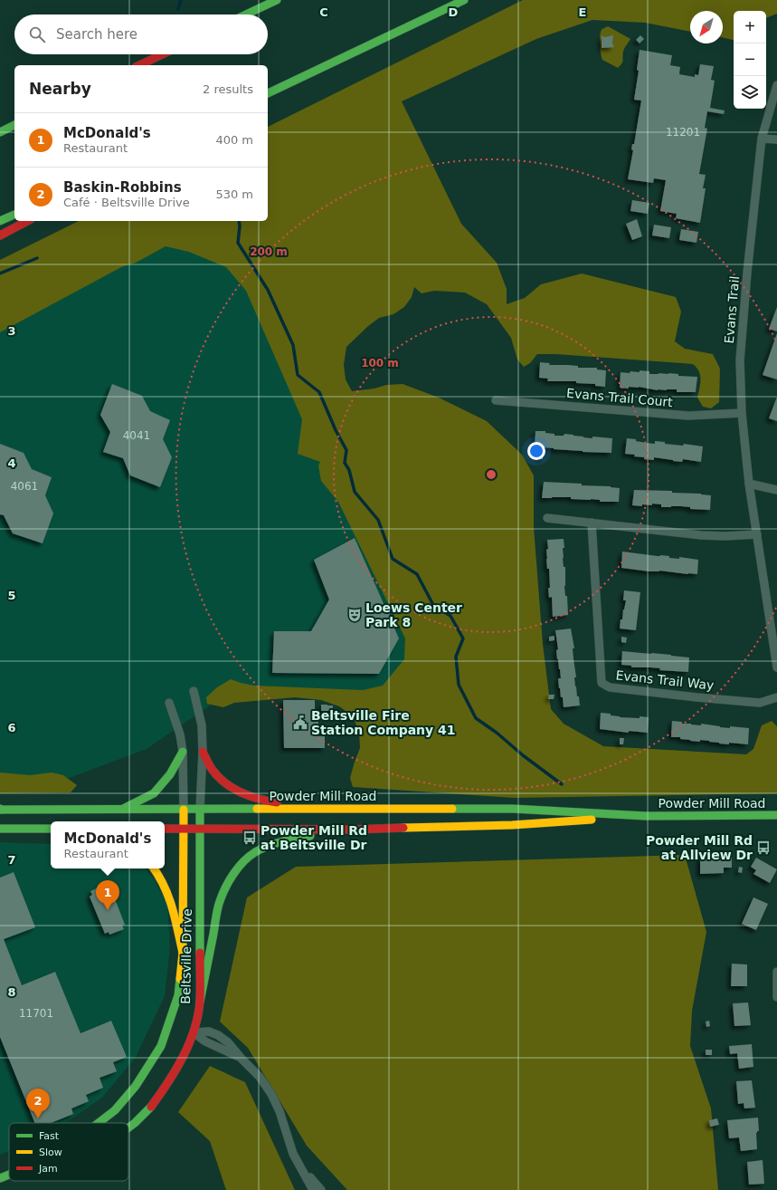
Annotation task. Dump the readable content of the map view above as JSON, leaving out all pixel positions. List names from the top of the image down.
{
  "streets": {
    "main road": ["Powder Mill Road", "Beltsville Drive"],
    "street": ["Evans Trail", "Evans Trail Court", "Evans Trail Way"]
  },
  "crossings": [
    ["Evans Trail", "Evans Trail Court"],
    ["Powder Mill Road", "Beltsville Drive"]
  ],
  "places": {
    "theatre": ["Loews Center Park 8"],
    "public building": ["Beltsville Fire Station Company 41"],
    "bus stop": ["Powder Mill Rd at Beltsville Dr", "Powder Mill Rd at Allview Dr"]
  },
  "house_numbers": [
    "11201",
    "4041",
    "4061",
    "11701"
  ],
  "legend": ["Fast", "Slow", "Jam"],
  "north": "bottom left",
  "page": {
    "map_buttons": ["+", "−"],
    "search": "Search here",
    "heading": ["Nearby", "2 results"],
    "list": [
      {
        "mark": "1",
        "name": "McDonald's",
        "note": "Restaurant",
        "value": "400 m"
      },
      {
        "mark": "2",
        "name": "Baskin-Robbins",
        "note": "Café · Beltsville Drive",
        "value": "530 m"
      }
    ],
    "popup": ["McDonald's", "Restaurant"],
    "pins": ["1", "2"]
  },
  "grid": {
    "columns": ["C", "D", "E"],
    "rows": [
      "3",
      "4",
      "5",
      "6",
      "7",
      "8"
    ]
  },
  "rings": ["200 m", "100 m"]
}
